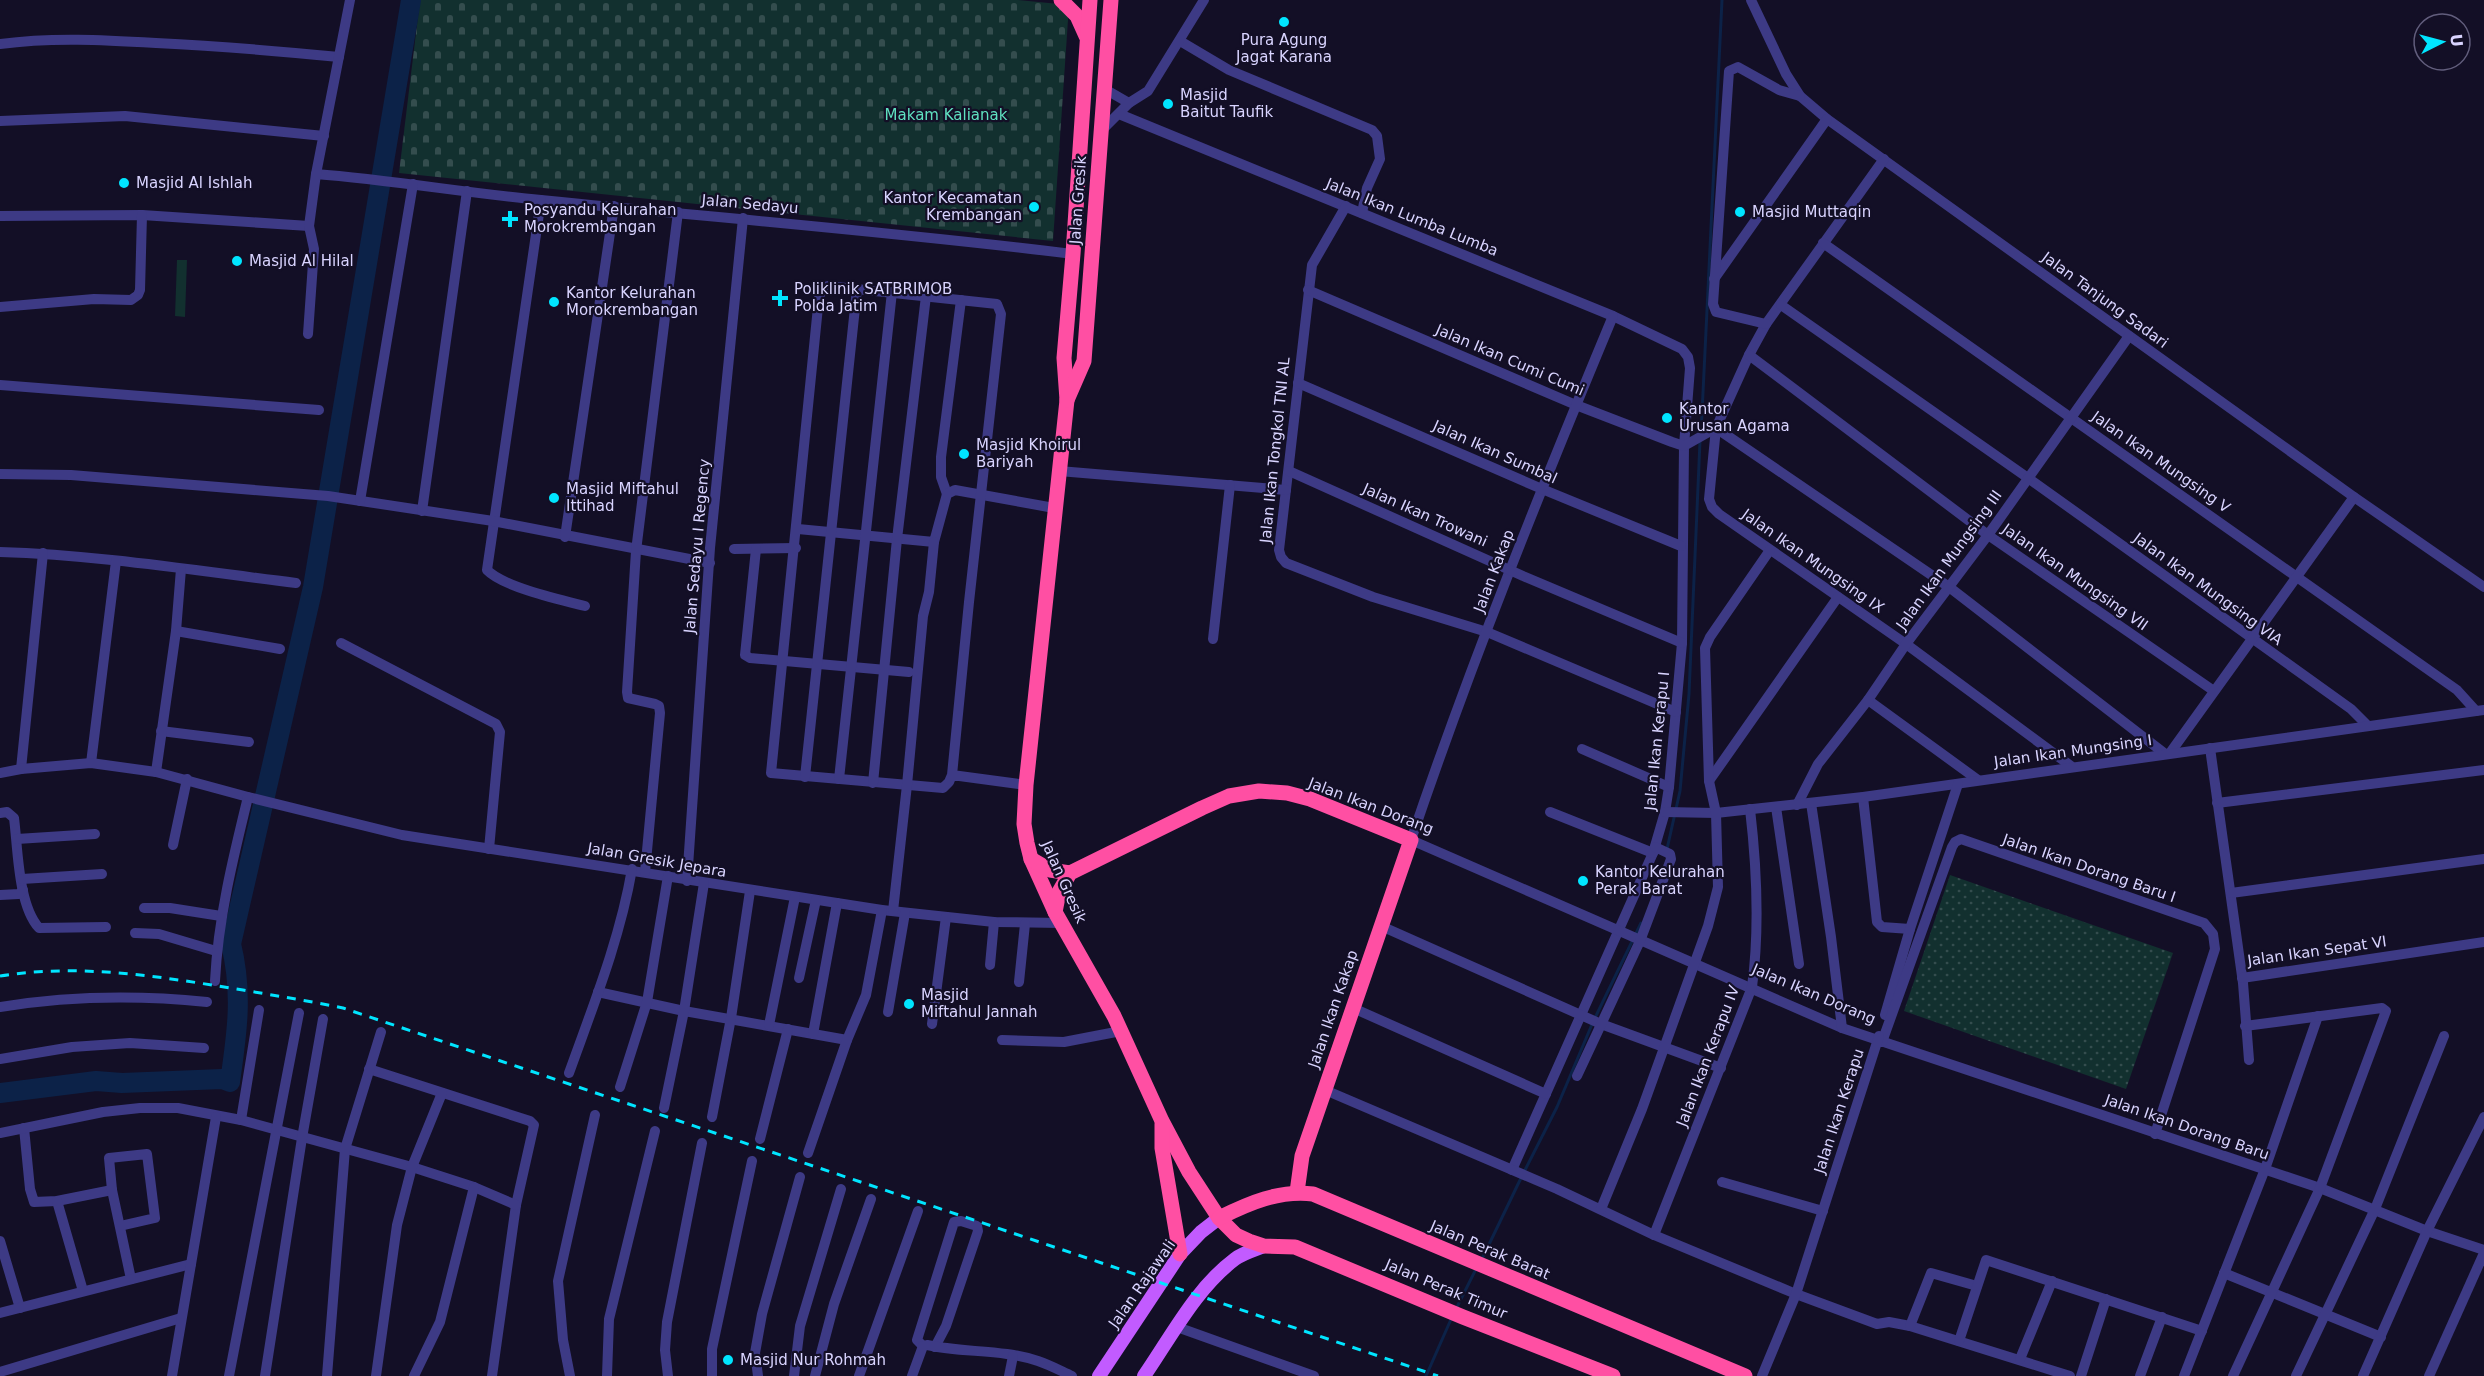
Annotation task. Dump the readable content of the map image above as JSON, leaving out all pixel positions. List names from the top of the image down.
{
  "streets": {
    "highway": [
      "Jalan Gresik",
      "Jalan Ikan Dorang",
      "Jalan Ikan Kakap",
      "Jalan Perak Barat",
      "Jalan Perak Timur"
    ],
    "main road": ["Jalan Rajawali"],
    "street": [
      "Jalan Sedayu",
      "Jalan Ikan Lumba Lumba",
      "Jalan Tanjung Sadari",
      "Jalan Ikan Cumi Cumi",
      "Jalan Ikan Tongkol TNI AL",
      "Jalan Ikan Sumbal",
      "Jalan Ikan Mungsing V",
      "Jalan Ikan Trowani",
      "Jalan Sedayu I Regency",
      "Jalan Ikan Mungsing III",
      "Jalan Ikan Mungsing IX",
      "Jalan Kakap",
      "Jalan Ikan Mungsing VII",
      "Jalan Ikan Mungsing VIA",
      "Jalan Ikan Kerapu I",
      "Jalan Ikan Mungsing I",
      "Jalan Gresik Jepara",
      "Jalan Ikan Dorang Baru I",
      "Jalan Ikan Sepat VI",
      "Jalan Ikan Kerapu IV",
      "Jalan Ikan Kerapu",
      "Jalan Ikan Dorang Baru"
    ]
  },
  "crossings": [
    ["Jalan Gresik", "Jalan Sedayu"],
    ["Jalan Gresik", "Jalan Gresik Jepara"],
    ["Jalan Gresik", "Jalan Perak Barat"],
    ["Jalan Gresik", "Jalan Rajawali"],
    ["Jalan Gresik", "Jalan Perak Timur"],
    ["Jalan Sedayu", "Jalan Sedayu I Regency"],
    ["Jalan Ikan Lumba Lumba", "Jalan Ikan Tongkol TNI AL"],
    ["Jalan Ikan Lumba Lumba", "Jalan Kakap"],
    ["Jalan Ikan Lumba Lumba", "Jalan Ikan Kerapu I"],
    ["Jalan Tanjung Sadari", "Jalan Ikan Mungsing III"],
    ["Jalan Ikan Cumi Cumi", "Jalan Ikan Tongkol TNI AL"],
    ["Jalan Ikan Cumi Cumi", "Jalan Kakap"],
    ["Jalan Ikan Cumi Cumi", "Jalan Ikan Kerapu I"],
    ["Jalan Ikan Tongkol TNI AL", "Jalan Ikan Sumbal"],
    ["Jalan Ikan Tongkol TNI AL", "Jalan Ikan Trowani"],
    ["Jalan Ikan Tongkol TNI AL", "Jalan Kakap"],
    ["Jalan Ikan Tongkol TNI AL", "Jalan Ikan Kerapu I"],
    ["Jalan Ikan Sumbal", "Jalan Kakap"],
    ["Jalan Ikan Sumbal", "Jalan Ikan Kerapu I"],
    ["Jalan Ikan Mungsing V", "Jalan Ikan Mungsing III"],
    ["Jalan Ikan Mungsing V", "Jalan Ikan Mungsing I"],
    ["Jalan Ikan Trowani", "Jalan Kakap"],
    ["Jalan Ikan Trowani", "Jalan Ikan Kerapu I"],
    ["Jalan Sedayu I Regency", "Jalan Gresik Jepara"],
    ["Jalan Ikan Mungsing III", "Jalan Ikan Mungsing IX"],
    ["Jalan Ikan Mungsing III", "Jalan Ikan Mungsing VII"],
    ["Jalan Ikan Mungsing III", "Jalan Ikan Mungsing VIA"],
    ["Jalan Ikan Mungsing III", "Jalan Ikan Mungsing I"],
    ["Jalan Ikan Mungsing IX", "Jalan Ikan Mungsing I"],
    ["Jalan Kakap", "Jalan Ikan Dorang"],
    ["Jalan Kakap", "Jalan Ikan Kakap"],
    ["Jalan Ikan Mungsing VIA", "Jalan Ikan Mungsing I"],
    ["Jalan Ikan Kerapu I", "Jalan Ikan Mungsing I"],
    ["Jalan Ikan Kerapu I", "Jalan Ikan Dorang"],
    ["Jalan Ikan Mungsing I", "Jalan Ikan Sepat VI"],
    ["Jalan Ikan Mungsing I", "Jalan Ikan Kerapu IV"],
    ["Jalan Ikan Mungsing I", "Jalan Ikan Kerapu"],
    ["Jalan Ikan Dorang", "Jalan Ikan Dorang Baru I"],
    ["Jalan Ikan Dorang", "Jalan Ikan Kakap"],
    ["Jalan Ikan Dorang", "Jalan Ikan Kerapu IV"],
    ["Jalan Ikan Dorang", "Jalan Ikan Kerapu"],
    ["Jalan Ikan Dorang", "Jalan Ikan Dorang Baru"],
    ["Jalan Ikan Dorang Baru I", "Jalan Ikan Kerapu"],
    ["Jalan Ikan Dorang Baru I", "Jalan Ikan Dorang Baru"],
    ["Jalan Ikan Kakap", "Jalan Perak Barat"],
    ["Jalan Ikan Kerapu", "Jalan Ikan Dorang Baru"],
    ["Jalan Perak Barat", "Jalan Rajawali"]
  ],
  "parks": ["Makam Kalianak"],
  "places": {
    "other": [
      "Pura Agung Jagat Karana",
      "Masjid Baitut Taufik",
      "Masjid Al Ishlah",
      "Kantor Kecamatan Krembangan",
      "Masjid Muttaqin",
      "Masjid Al Hilal",
      "Kantor Kelurahan Morokrembangan",
      "Kantor Urusan Agama",
      "Masjid Khoirul Bariyah",
      "Masjid Miftahul Ittihad",
      "Kantor Kelurahan Perak Barat",
      "Masjid Miftahul Jannah",
      "Masjid Nur Rohmah"
    ],
    "health": ["Posyandu Kelurahan Morokrembangan", "Poliklinik SATBRIMOB Polda Jatim"]
  },
  "north": "right"
}
